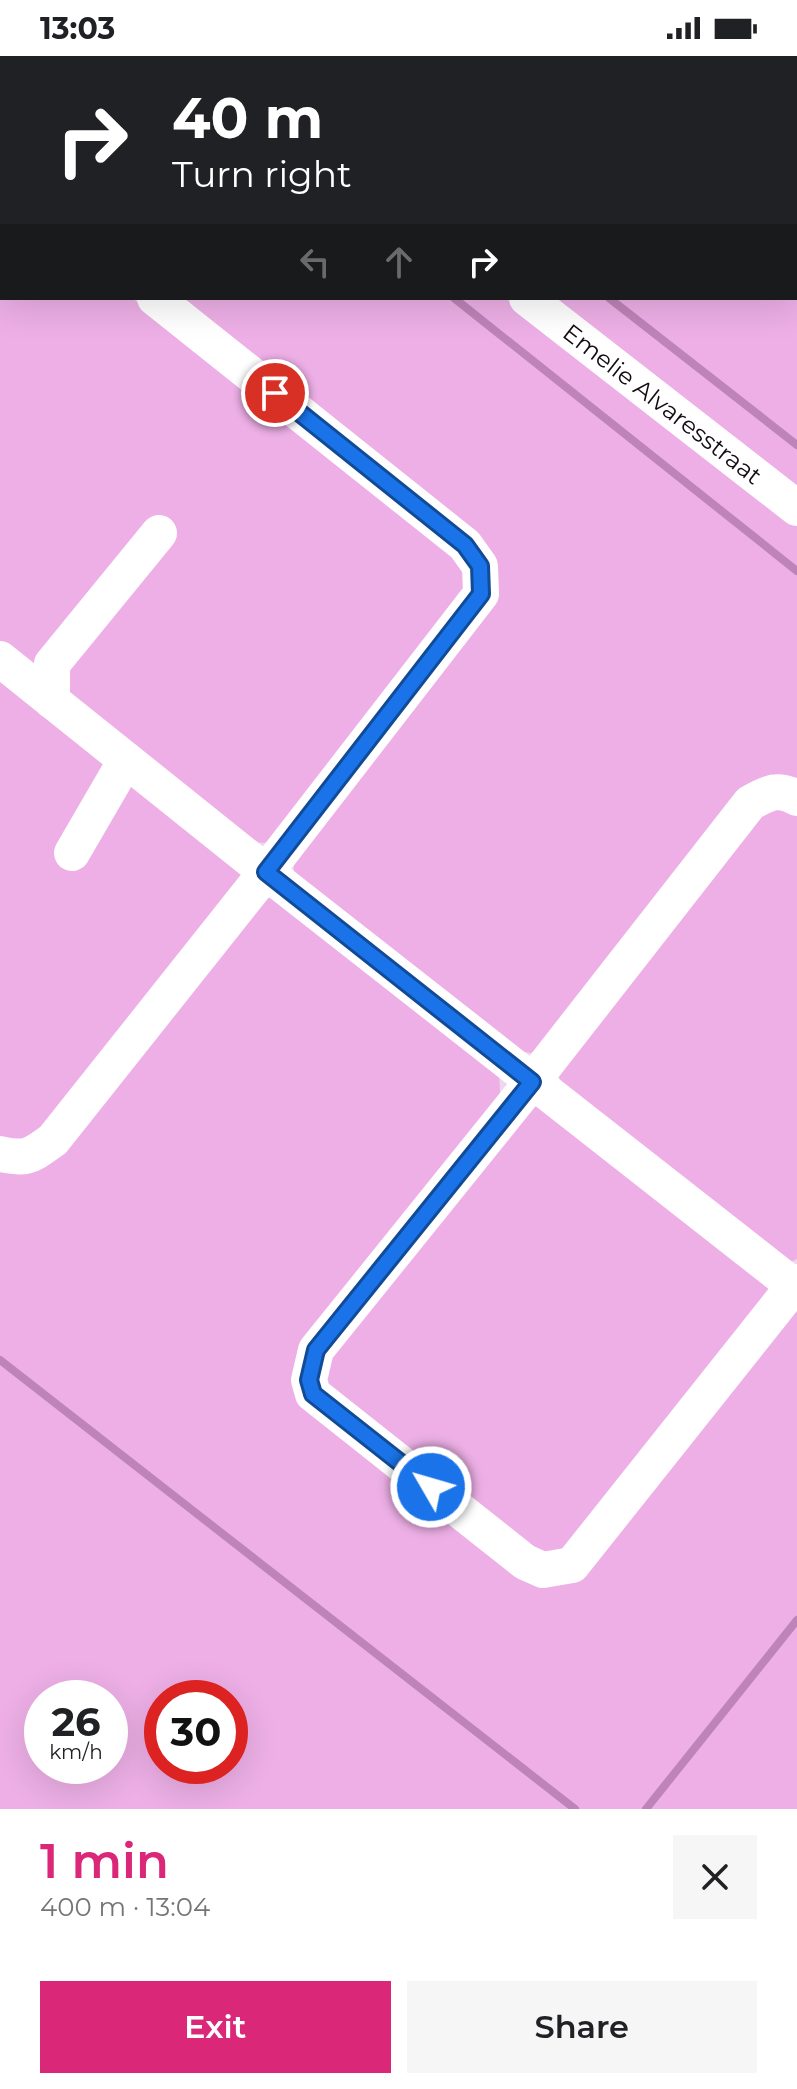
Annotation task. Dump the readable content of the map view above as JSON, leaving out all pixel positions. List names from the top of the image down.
{
  "streets": {
    "street": ["Emelie Alvaresstraat"]
  },
  "page": {
    "status": "13:03",
    "turn": ["40 m", "Turn right"],
    "speed": "26 km/h",
    "limit": "30",
    "heading": ["1 min", "400 m · 13:04"],
    "buttons": ["Exit", "Share"]
  }
}
